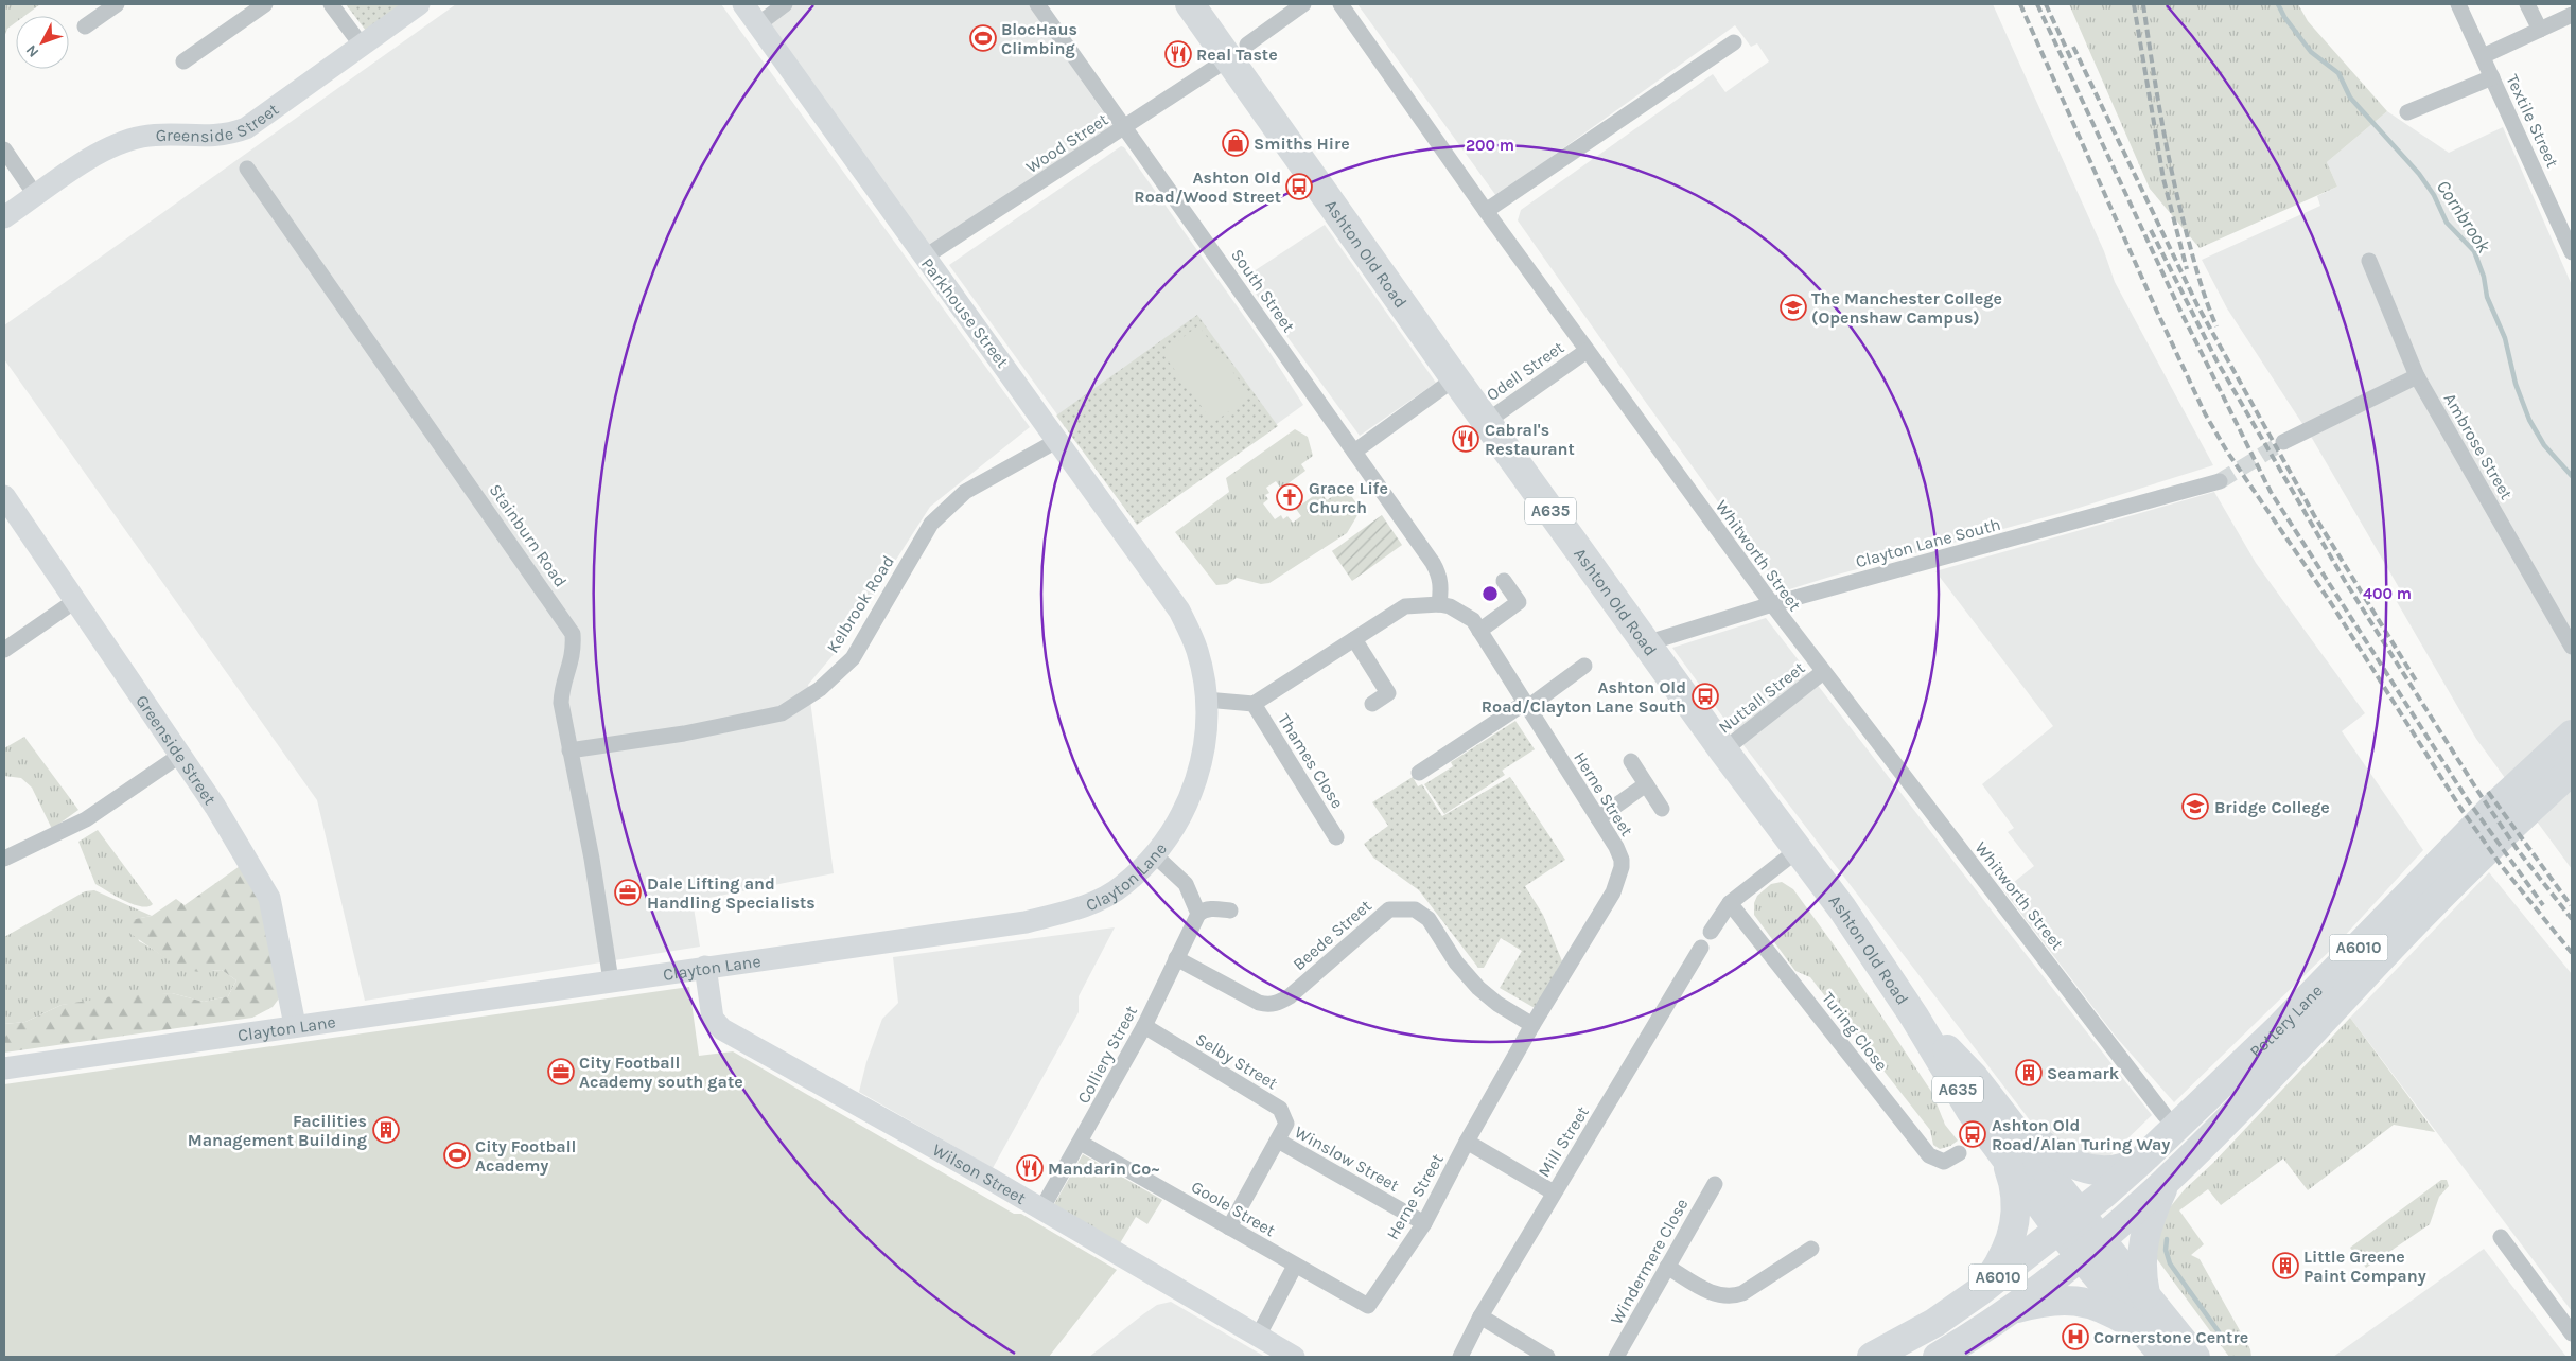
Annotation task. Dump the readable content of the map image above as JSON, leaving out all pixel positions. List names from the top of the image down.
{
  "streets": {
    "highway": [
      "Ashton Old Road",
      "A635",
      "A6010",
      "Pottery Lane"
    ],
    "street": [
      "Greenside Street",
      "Textile Street",
      "Wood Street",
      "South Street",
      "Parkhouse Street",
      "Odell Street",
      "Ambrose Street",
      "Stainburn Road",
      "Clayton Lane South",
      "Whitworth Street",
      "Kelbrook Road",
      "Nuttall Street",
      "Thames Close",
      "Herne Street",
      "Clayton Lane",
      "Beede Street",
      "Turing Close",
      "Colliery Street",
      "Selby Street",
      "Mill Street",
      "Winslow Street",
      "Wilson Street",
      "Goole Street",
      "Windermere Close"
    ]
  },
  "crossings": [
    ["Greenside Street", "Clayton Lane"],
    ["Wood Street", "Ashton Old Road"],
    ["Wood Street", "South Street"],
    ["Wood Street", "Parkhouse Street"],
    ["Ashton Old Road", "Odell Street"],
    ["Ashton Old Road", "Clayton Lane South"],
    ["Ashton Old Road", "Nuttall Street"],
    ["Ashton Old Road", "A6010"],
    ["Ashton Old Road", "Pottery Lane"],
    ["South Street", "Herne Street"],
    ["Parkhouse Street", "Kelbrook Road"],
    ["Parkhouse Street", "Clayton Lane"],
    ["Odell Street", "Whitworth Street"],
    ["Stainburn Road", "Kelbrook Road"],
    ["Stainburn Road", "Clayton Lane"],
    ["Clayton Lane South", "Whitworth Street"],
    ["Whitworth Street", "Nuttall Street"],
    ["Thames Close", "Herne Street"],
    ["Herne Street", "Beede Street"],
    ["Herne Street", "Winslow Street"],
    ["Herne Street", "Goole Street"],
    ["Clayton Lane", "Wilson Street"],
    ["Beede Street", "Colliery Street"],
    ["A6010", "Pottery Lane"],
    ["Colliery Street", "Selby Street"],
    ["Colliery Street", "Wilson Street"],
    ["Colliery Street", "Goole Street"],
    ["Selby Street", "Winslow Street"],
    ["Selby Street", "Goole Street"]
  ],
  "water": ["Cornbrook"],
  "places": {
    "sports": ["BlocHaus Climbing", "City Football Academy"],
    "restaurant": ["Real Taste", "Cabral's Restaurant", "Mandarin Co~"],
    "shop": ["Smiths Hire"],
    "bus stop": ["Ashton Old Road/Wood Street", "Ashton Old Road/Clayton Lane South", "Ashton Old Road/Alan Turing Way"],
    "school or university": ["The Manchester College (Openshaw Campus)", "Bridge College"],
    "church": ["Grace Life Church"],
    "office": ["Dale Lifting and Handling Specialists", "City Football Academy south gate"],
    "building": ["Seamark", "Facilities Management Building", "Little Greene Paint Company"],
    "hospital": ["Cornerstone Centre"]
  },
  "north": "bottom left",
  "rings": ["200 m", "400 m"]
}
